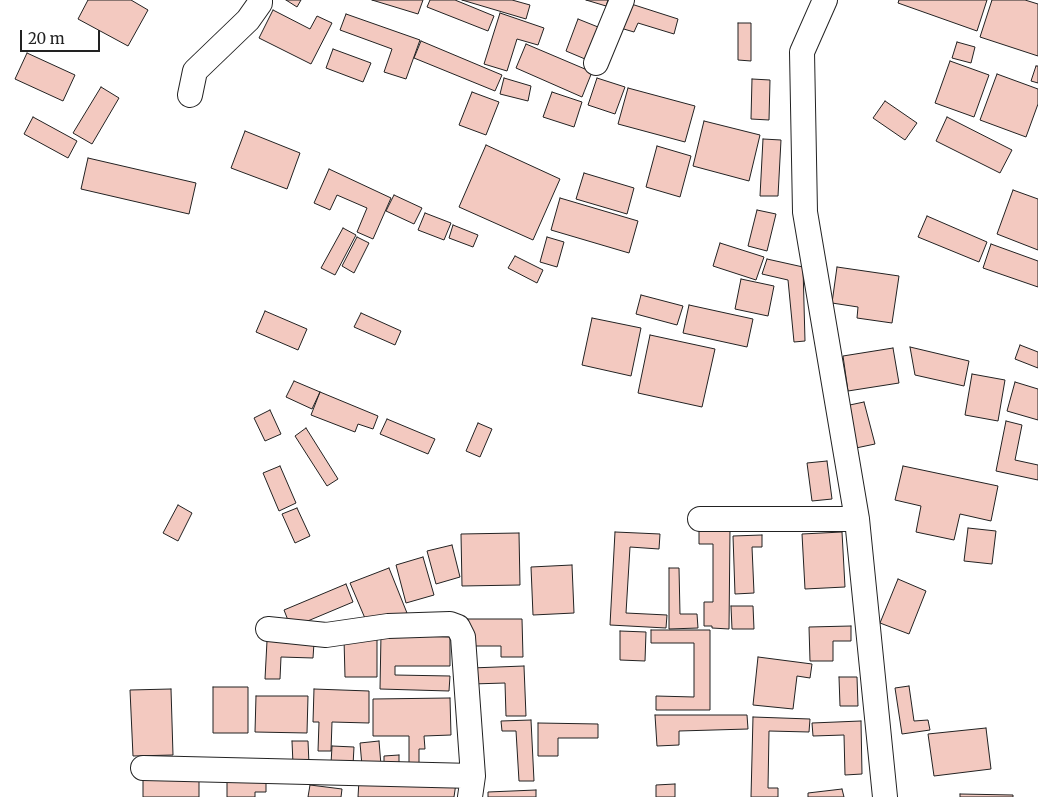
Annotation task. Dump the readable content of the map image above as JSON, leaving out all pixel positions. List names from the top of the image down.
{
  "scale_bar": "20 m"
}
